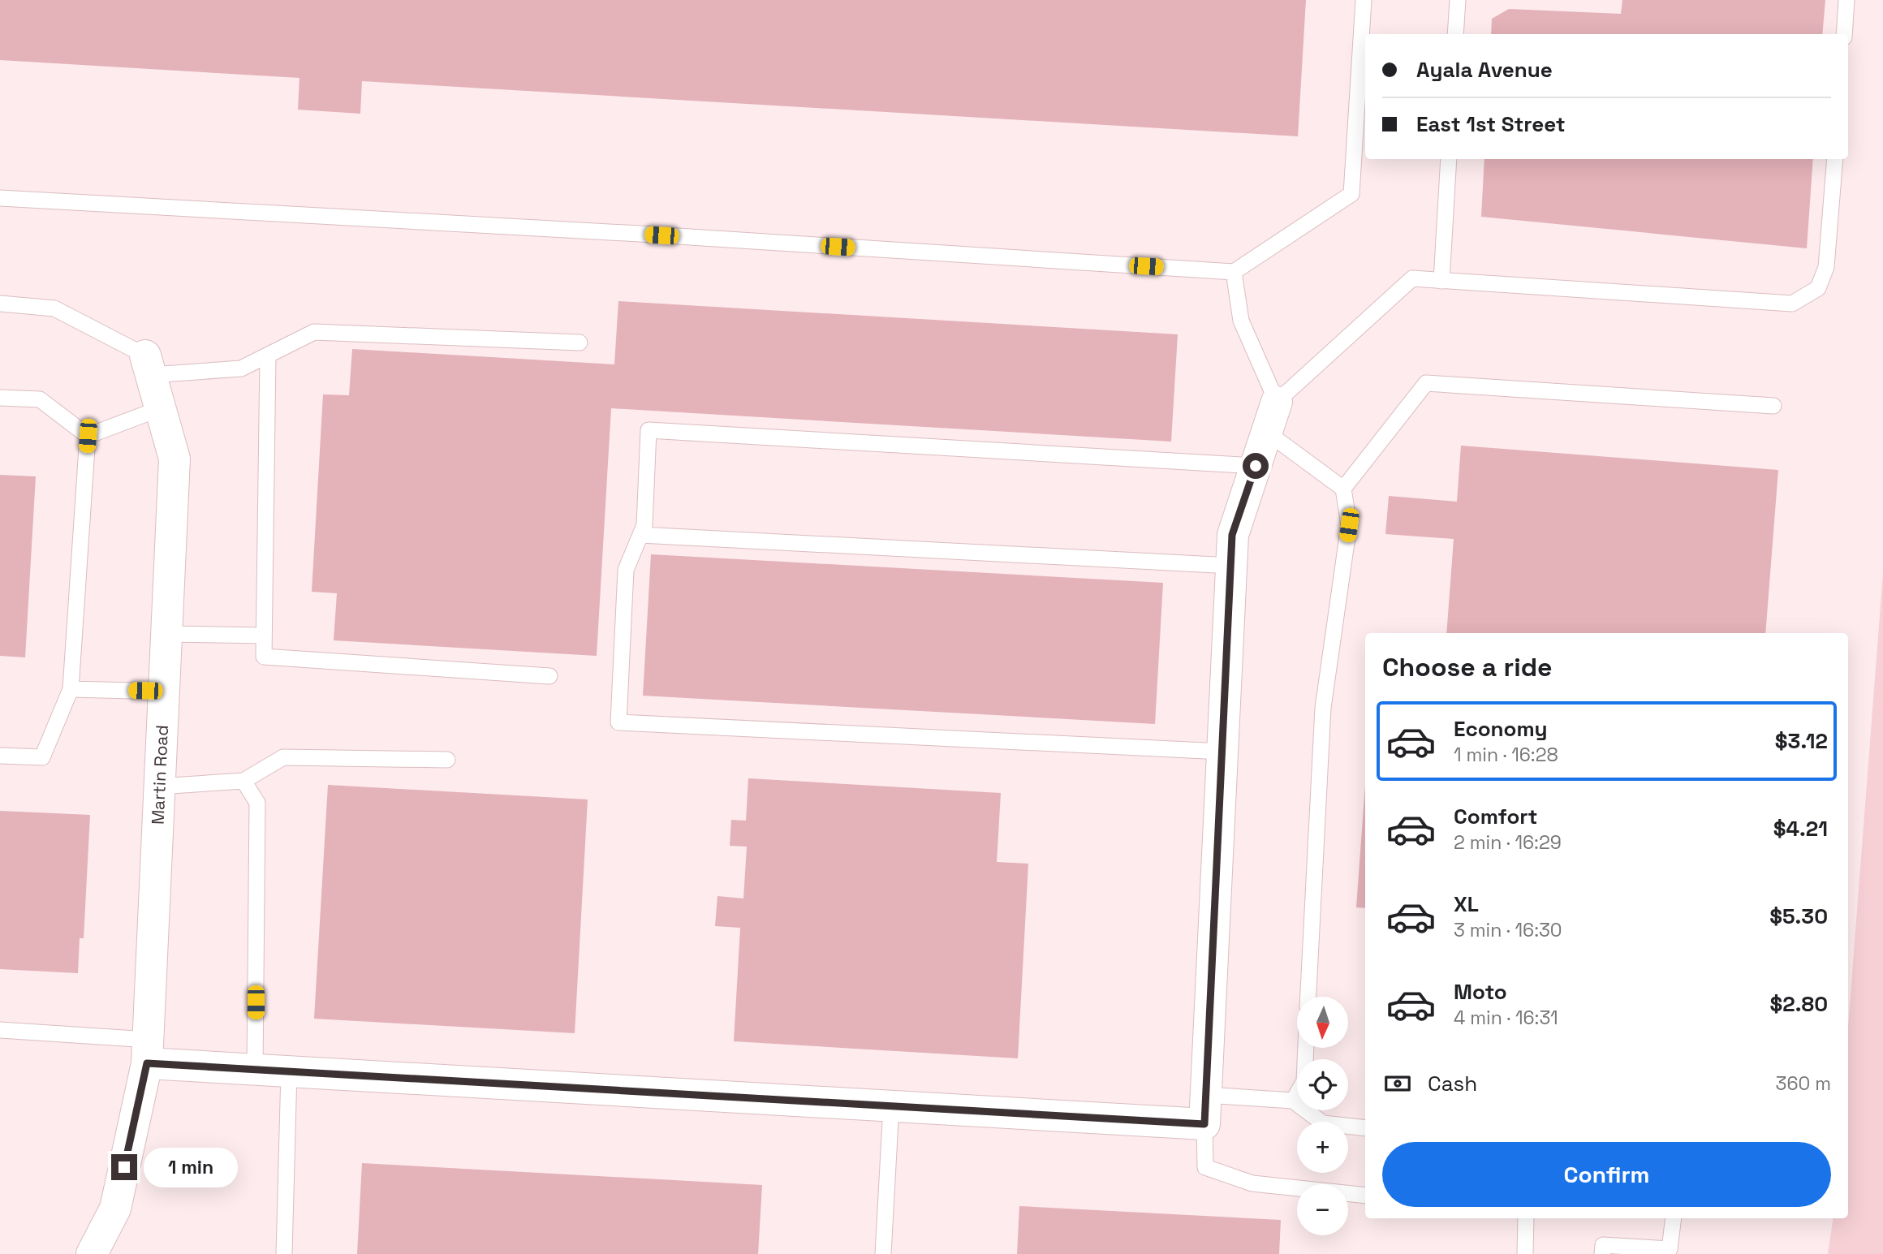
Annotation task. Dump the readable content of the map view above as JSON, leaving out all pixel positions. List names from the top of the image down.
{
  "streets": {
    "street": ["Martin Road"]
  },
  "north": "bottom",
  "page": {
    "banner": ["Ayala Avenue", "East 1st Street"],
    "heading": "Choose a ride",
    "list": [
      {
        "name": "Economy",
        "note": "1 min · 16:28",
        "value": "$3.12"
      },
      {
        "name": "Comfort",
        "note": "2 min · 16:29",
        "value": "$4.21"
      },
      {
        "name": "XL",
        "note": "3 min · 16:30",
        "value": "$5.30"
      },
      {
        "name": "Moto",
        "note": "4 min · 16:31",
        "value": "$2.80"
      }
    ],
    "map_buttons": ["+", "−"],
    "pay": ["Cash", "360 m"],
    "buttons": "Confirm",
    "bubble": "1 min"
  }
}
